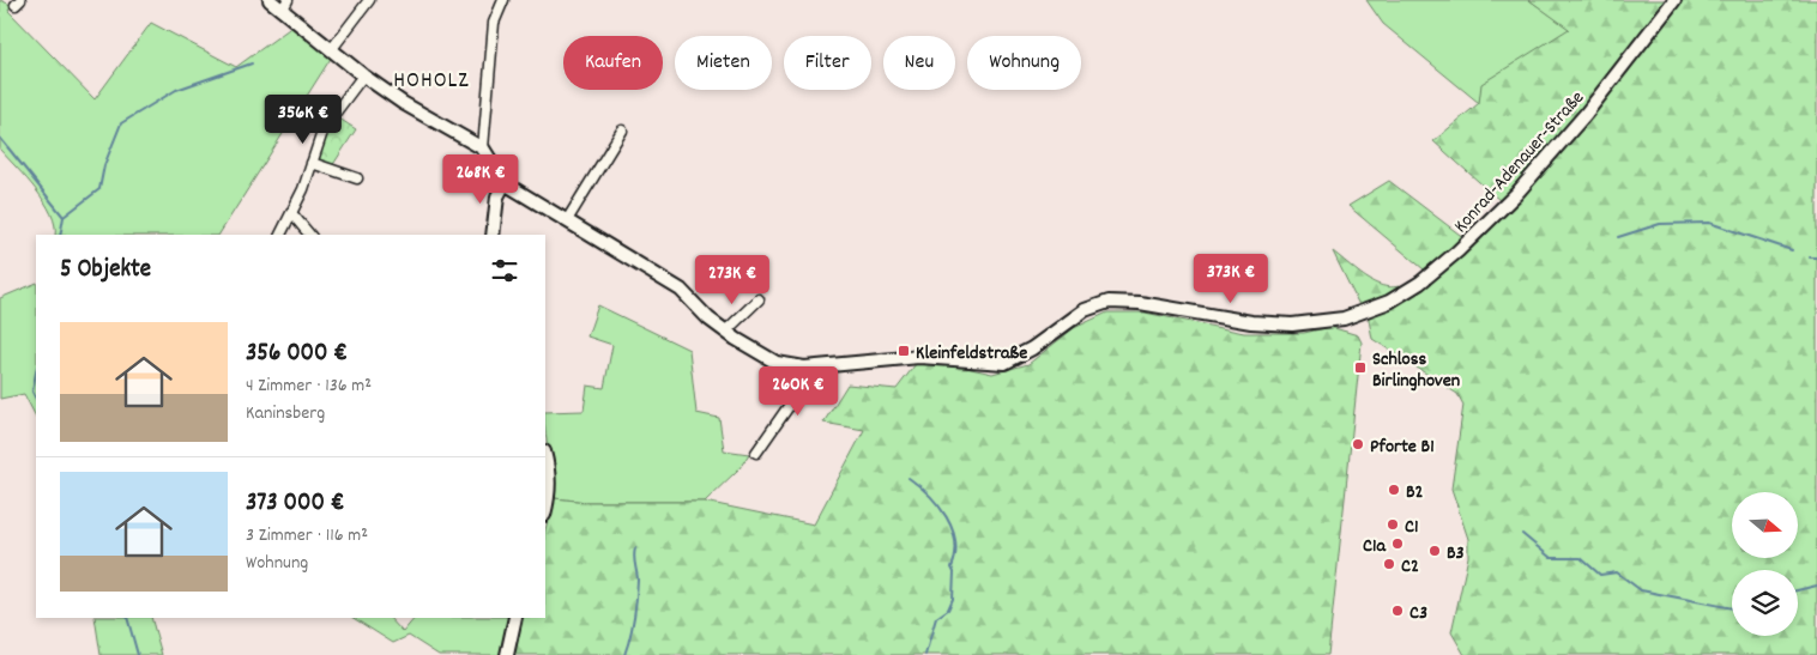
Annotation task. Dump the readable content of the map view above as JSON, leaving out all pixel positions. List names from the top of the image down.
{
  "streets": {
    "street": ["Konrad-Adenauer-Straße"]
  },
  "districts": ["HOHOLZ"],
  "places": {
    "transit": ["Kleinfeldstraße", "Schloss Birlinghoven"],
    "other": [
      "Pforte B1",
      "B2",
      "C1",
      "C1a",
      "B3",
      "C2",
      "C3"
    ]
  },
  "north": "right",
  "page": {
    "chip": [
      "Kaufen",
      "Mieten",
      "Filter",
      "Neu",
      "Wohnung"
    ],
    "price": [
      "356K €",
      "268K €",
      "373K €",
      "273K €",
      "260K €"
    ],
    "heading": "5 Objekte",
    "list": [
      {
        "name": "356 000 €",
        "note": "4 Zimmer · 136 m² · Kaninsberg"
      },
      {
        "name": "373 000 €",
        "note": "3 Zimmer · 116 m² · Wohnung"
      }
    ]
  }
}
